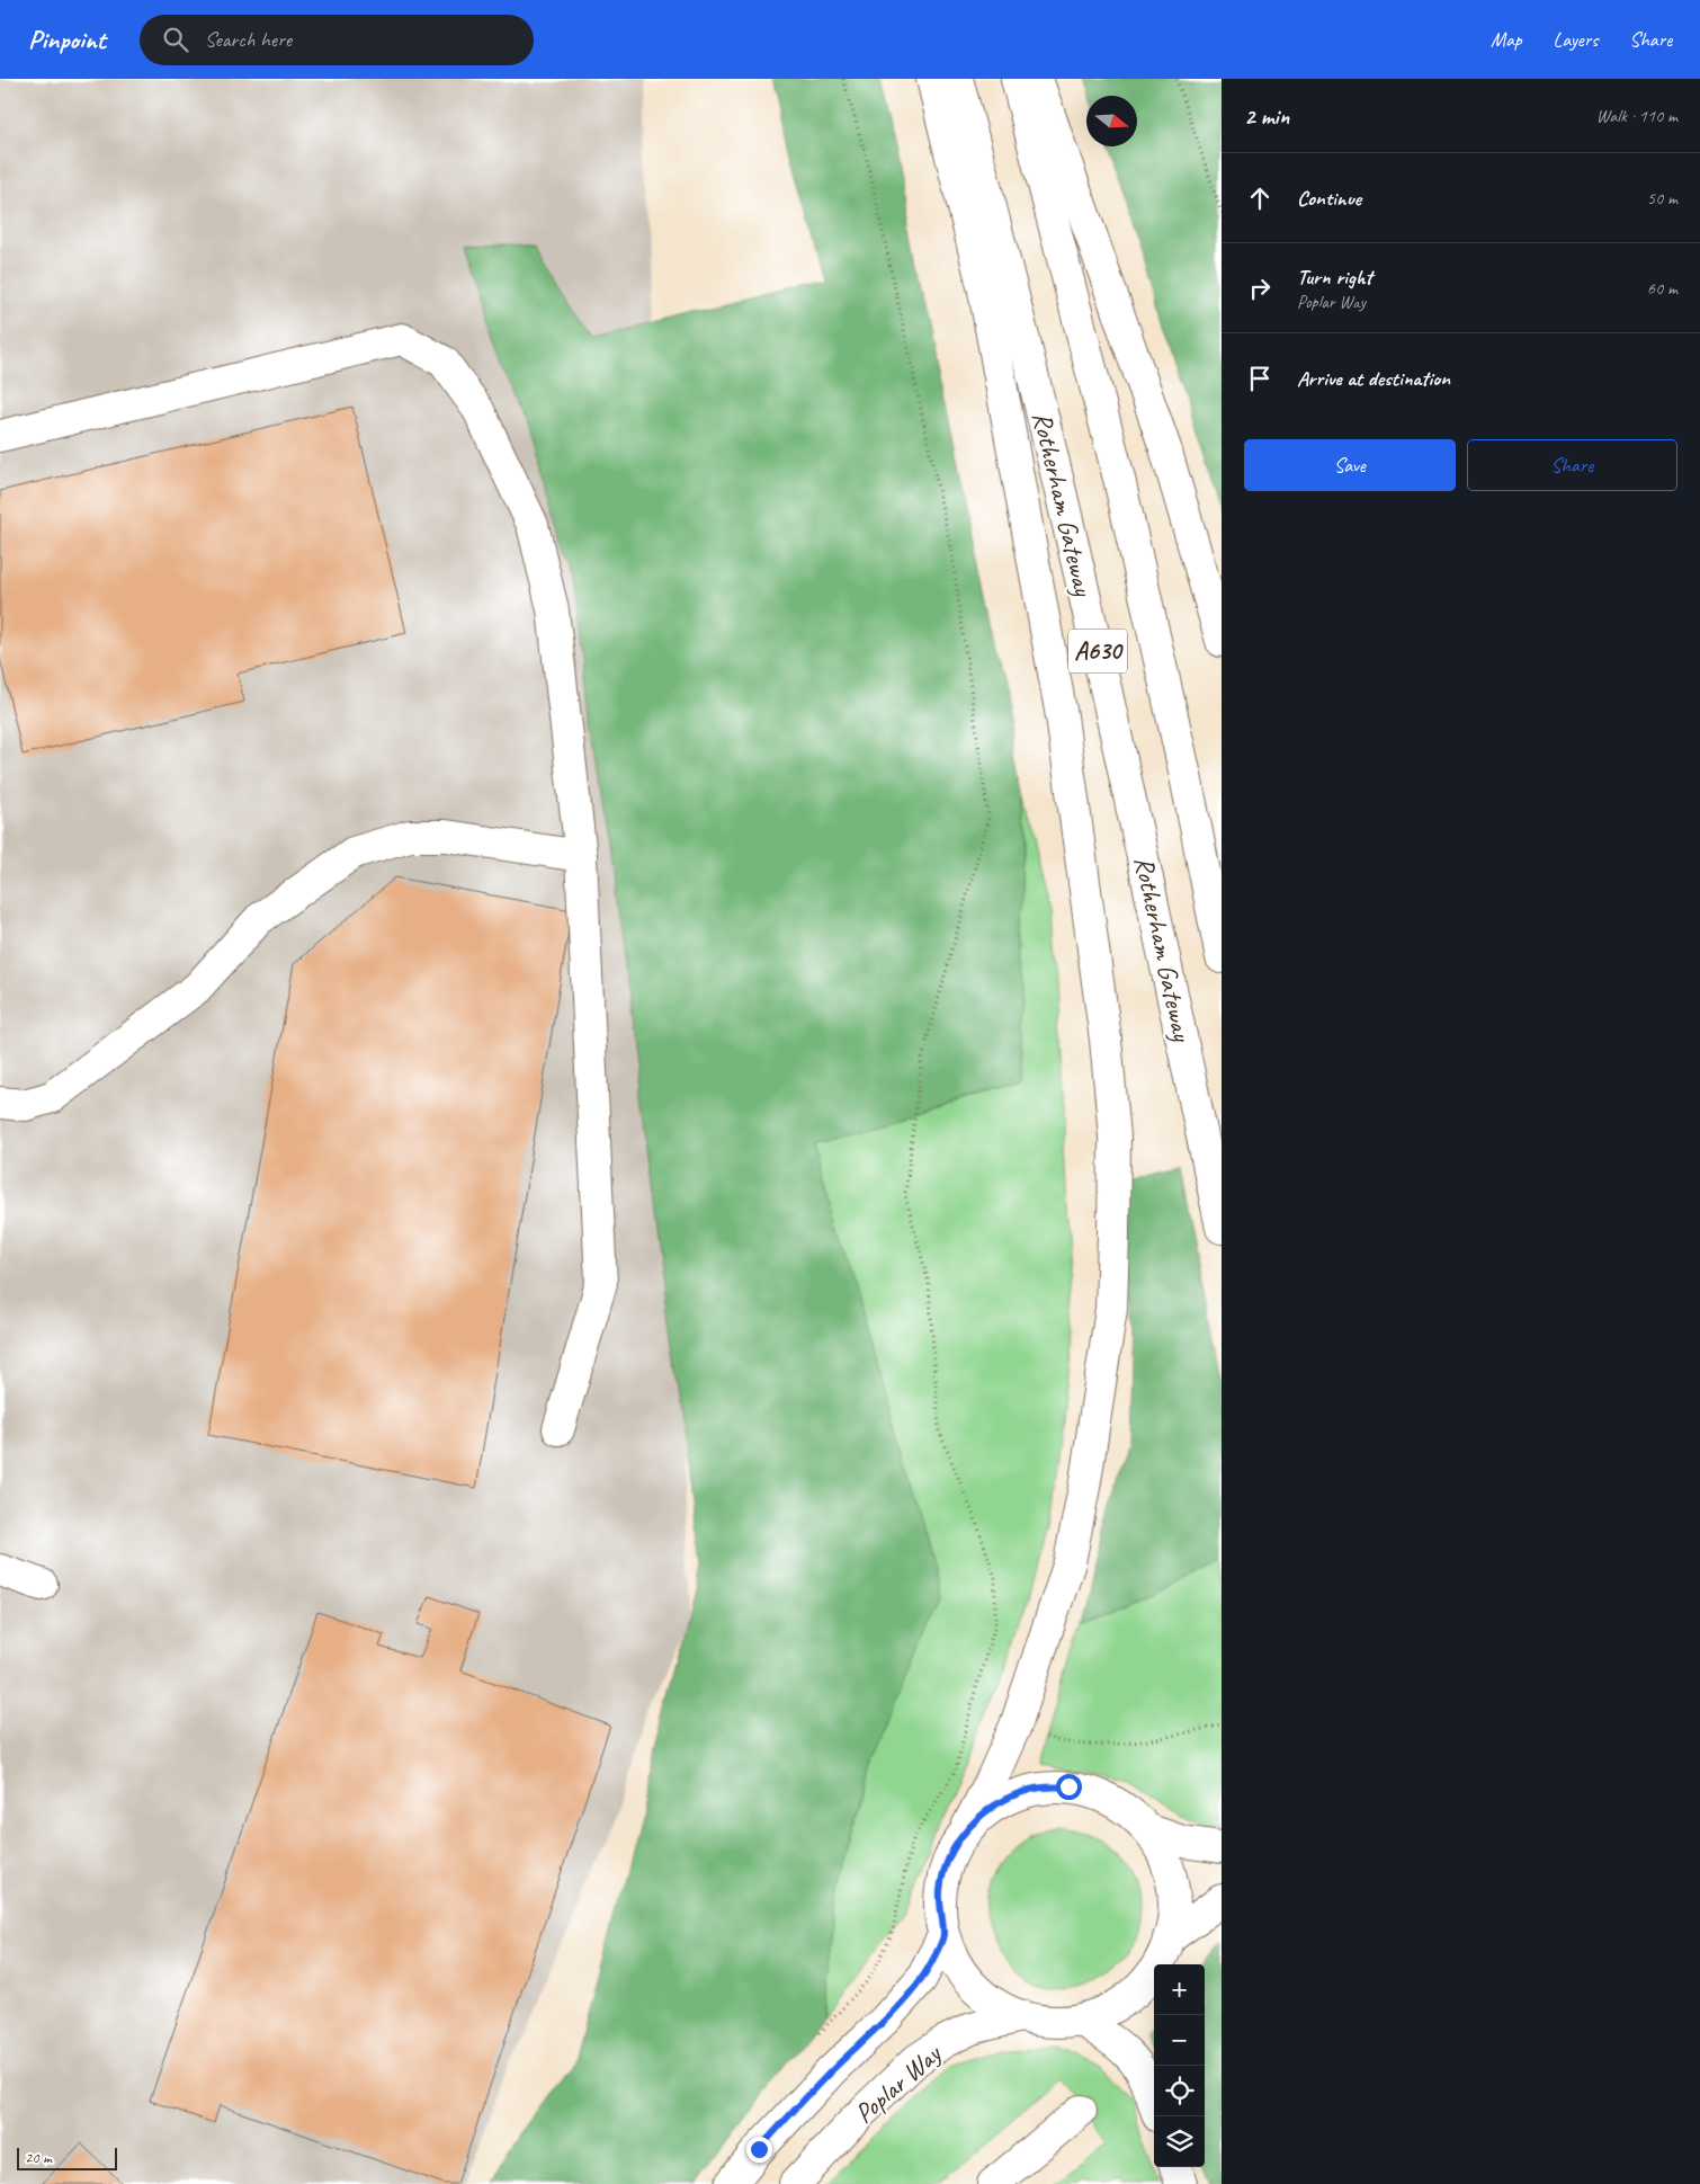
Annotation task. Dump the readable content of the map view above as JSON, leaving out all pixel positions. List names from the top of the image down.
{
  "streets": {
    "main road": ["Rotherham Gateway", "A630", "Poplar Way"]
  },
  "scale_bar": "20 m",
  "north": "right",
  "page": {
    "header": "Pinpoint",
    "search": "Search here",
    "nav": ["Map", "Layers", "Share"],
    "heading": ["2 min", "Walk · 110 m"],
    "list": [
      ["Continue", "50 m"],
      ["Turn right", "Poplar Way", "60 m"],
      "Arrive at destination"
    ],
    "buttons": ["Save", "Share"],
    "map_buttons": ["+", "−"],
    "scale": "20 m"
  }
}
